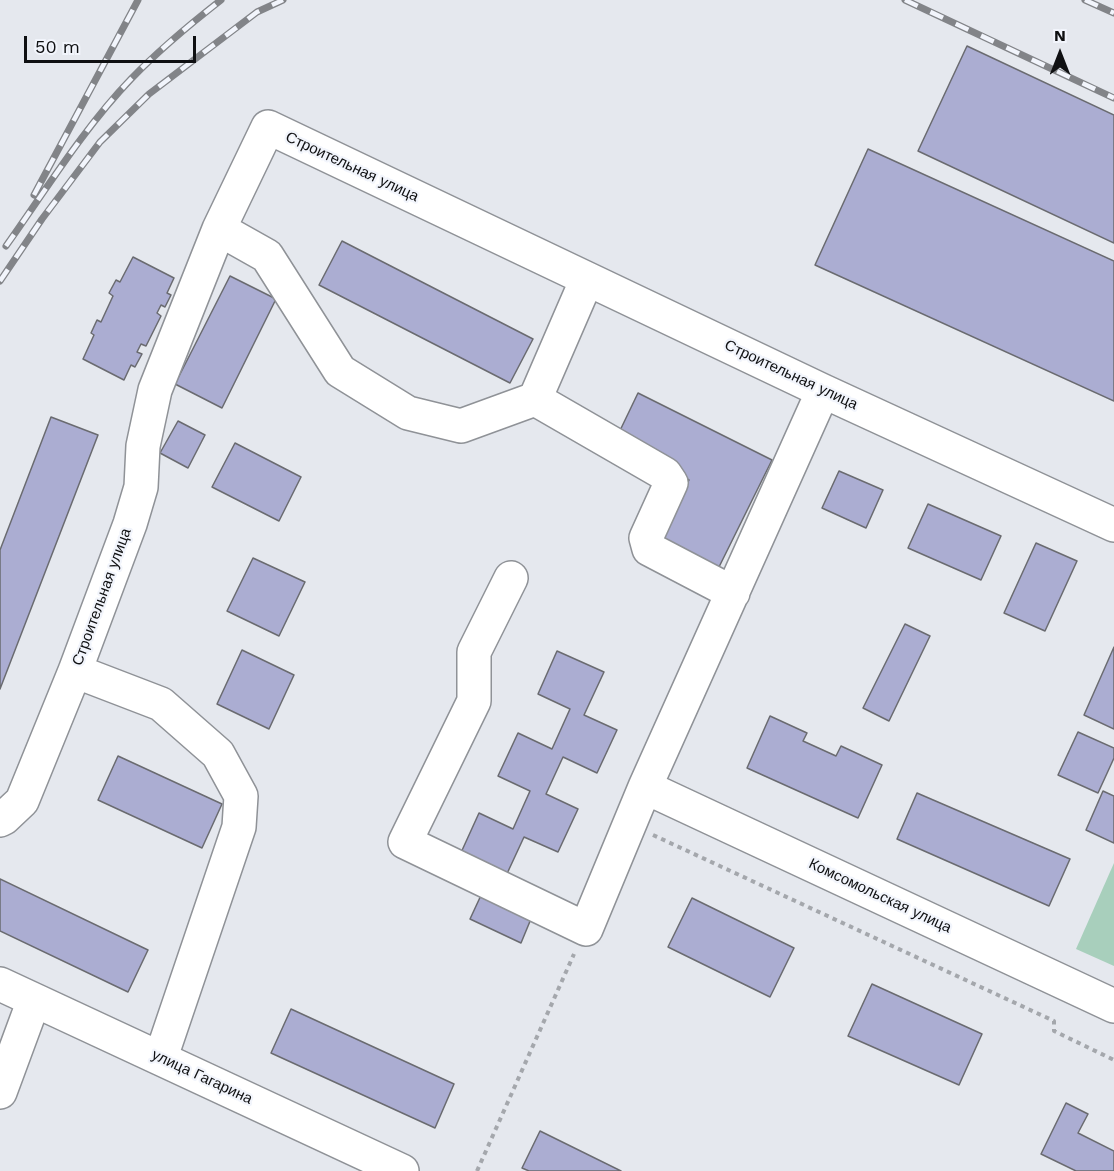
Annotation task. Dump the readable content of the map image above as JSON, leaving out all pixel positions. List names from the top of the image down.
{
  "streets": {
    "street": ["Строительная улица", "Комсомольская улица", "улица Гагарина"]
  },
  "scale_bar": "50 m",
  "north": "top"
}
